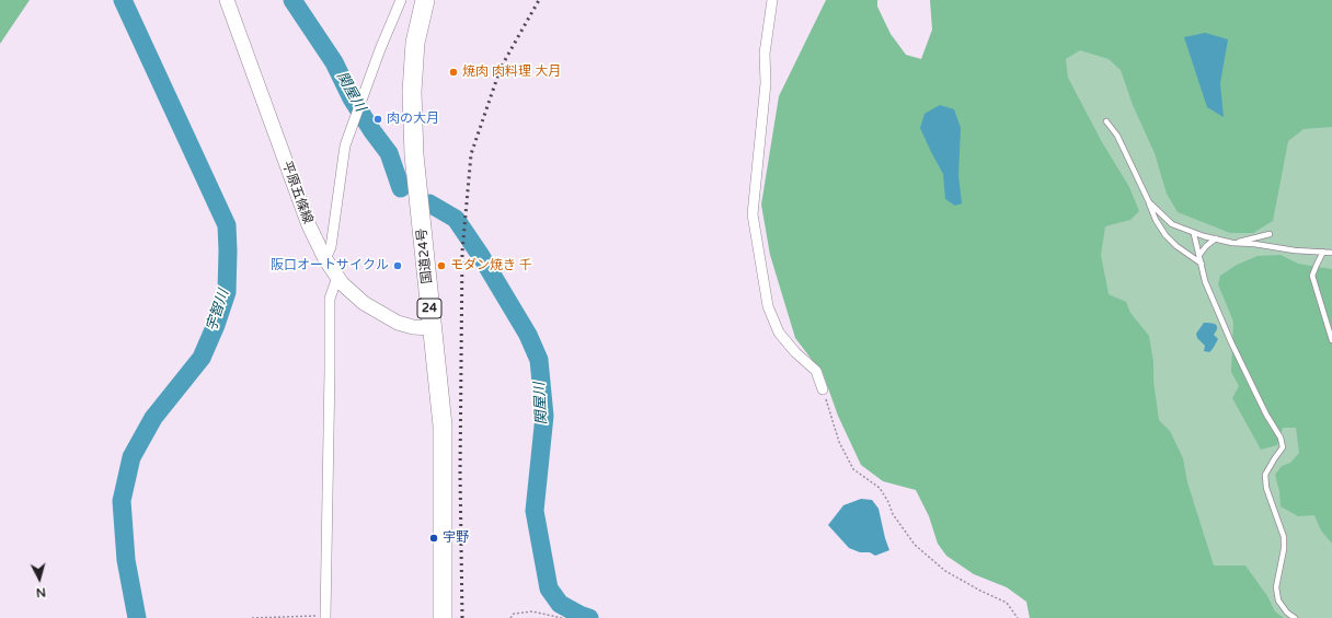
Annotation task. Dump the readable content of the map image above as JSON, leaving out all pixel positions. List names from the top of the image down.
{
  "streets": {
    "highway": ["国道24号", "24"],
    "main road": ["平原五條線"]
  },
  "crossings": [
    ["平原五條線", "国道24号"]
  ],
  "water": ["関屋川", "宇智川"],
  "places": [
    "焼肉 肉料理 大月",
    "肉の大月",
    "阪口オートサイクル",
    "モダン焼き 千",
    "宇野"
  ],
  "north": "bottom"
}
